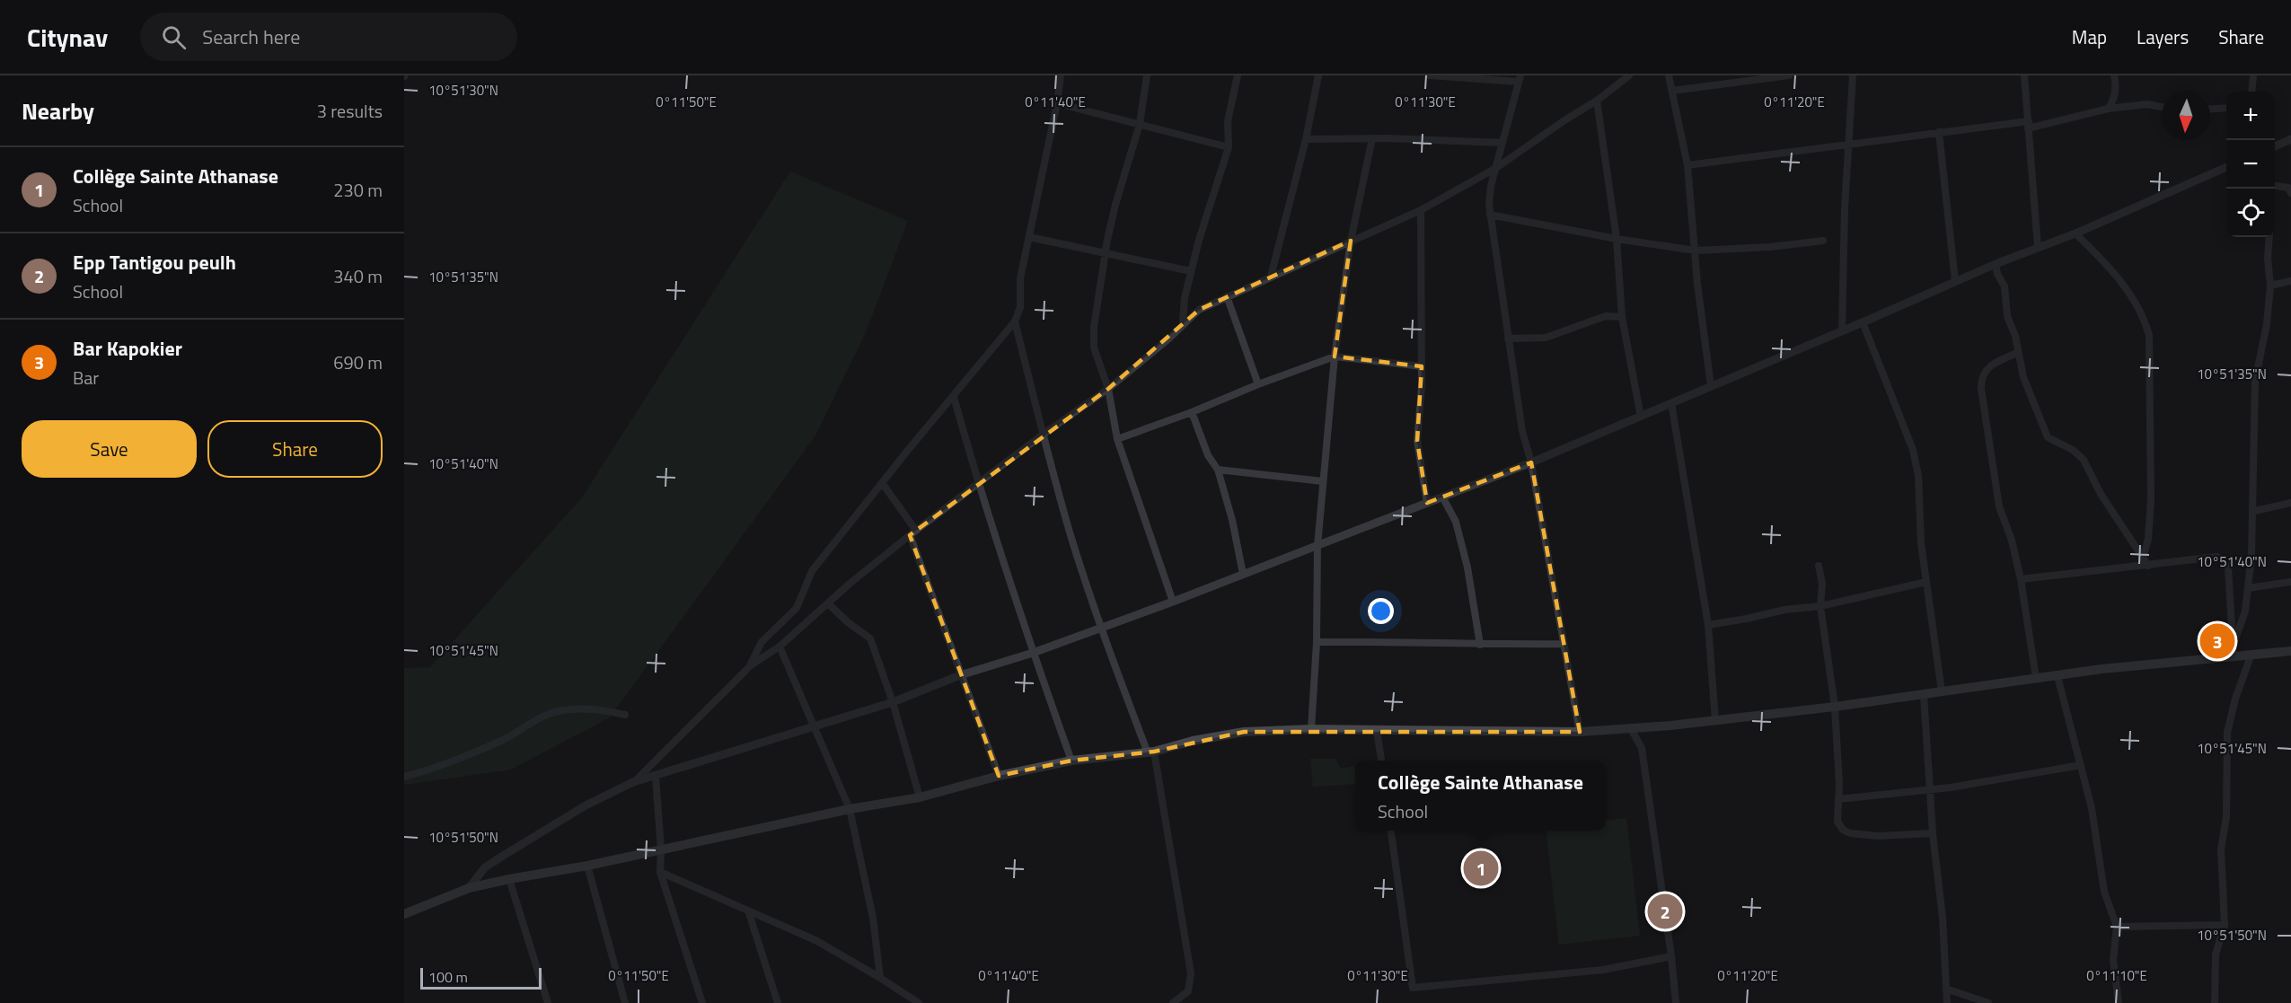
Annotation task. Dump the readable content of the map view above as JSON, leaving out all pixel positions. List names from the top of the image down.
{
  "scale_bar": "100 m",
  "north": "bottom",
  "page": {
    "header": "Citynav",
    "search": "Search here",
    "nav": ["Map", "Layers", "Share"],
    "heading": ["Nearby", "3 results"],
    "map_buttons": ["+", "−"],
    "list": [
      {
        "mark": "1",
        "name": "Collège Sainte Athanase",
        "note": "School",
        "value": "230 m"
      },
      {
        "mark": "2",
        "name": "Epp Tantigou peulh",
        "note": "School",
        "value": "340 m"
      },
      {
        "mark": "3",
        "name": "Bar Kapokier",
        "note": "Bar",
        "value": "690 m"
      }
    ],
    "buttons": ["Save", "Share"],
    "pins": ["3", "1", "2"],
    "popup": ["Collège Sainte Athanase", "School"],
    "scale": "100 m"
  },
  "coordinates": [
    "10°51'30\"N",
    "0°11'50\"E",
    "0°11'40\"E",
    "0°11'30\"E",
    "0°11'20\"E",
    "10°51'35\"N",
    "10°51'40\"N",
    "10°51'45\"N",
    "10°51'50\"N",
    "0°11'10\"E"
  ]
}
